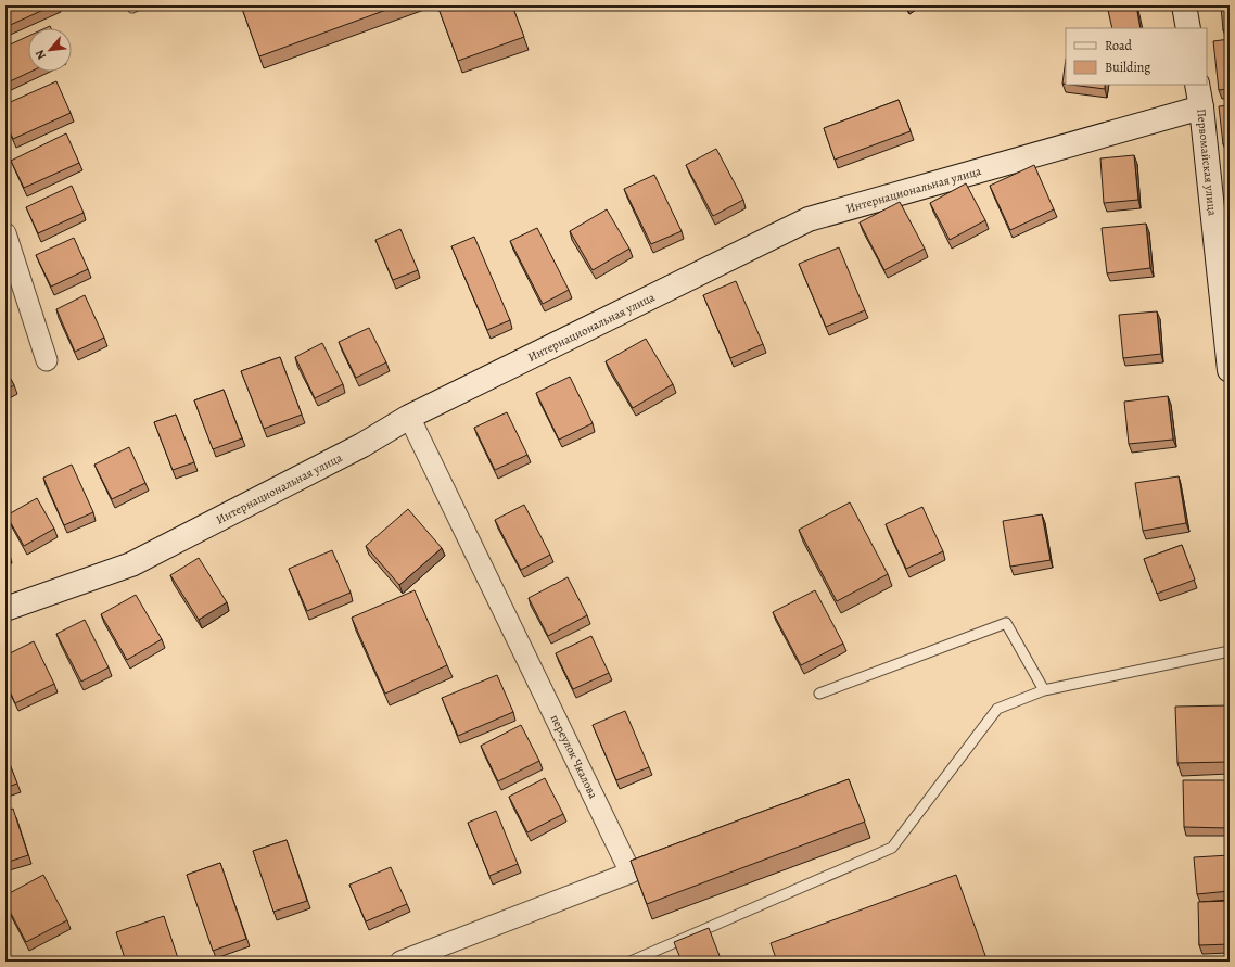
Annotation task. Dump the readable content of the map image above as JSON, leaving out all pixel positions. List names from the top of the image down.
{
  "streets": {
    "street": ["Первомайская улица", "Интернациональная улица", "переулок Чкалова"]
  },
  "crossings": [
    ["Первомайская улица", "Интернациональная улица"],
    ["Интернациональная улица", "переулок Чкалова"]
  ],
  "legend": ["Road", "Building"],
  "north": "bottom left"
}
